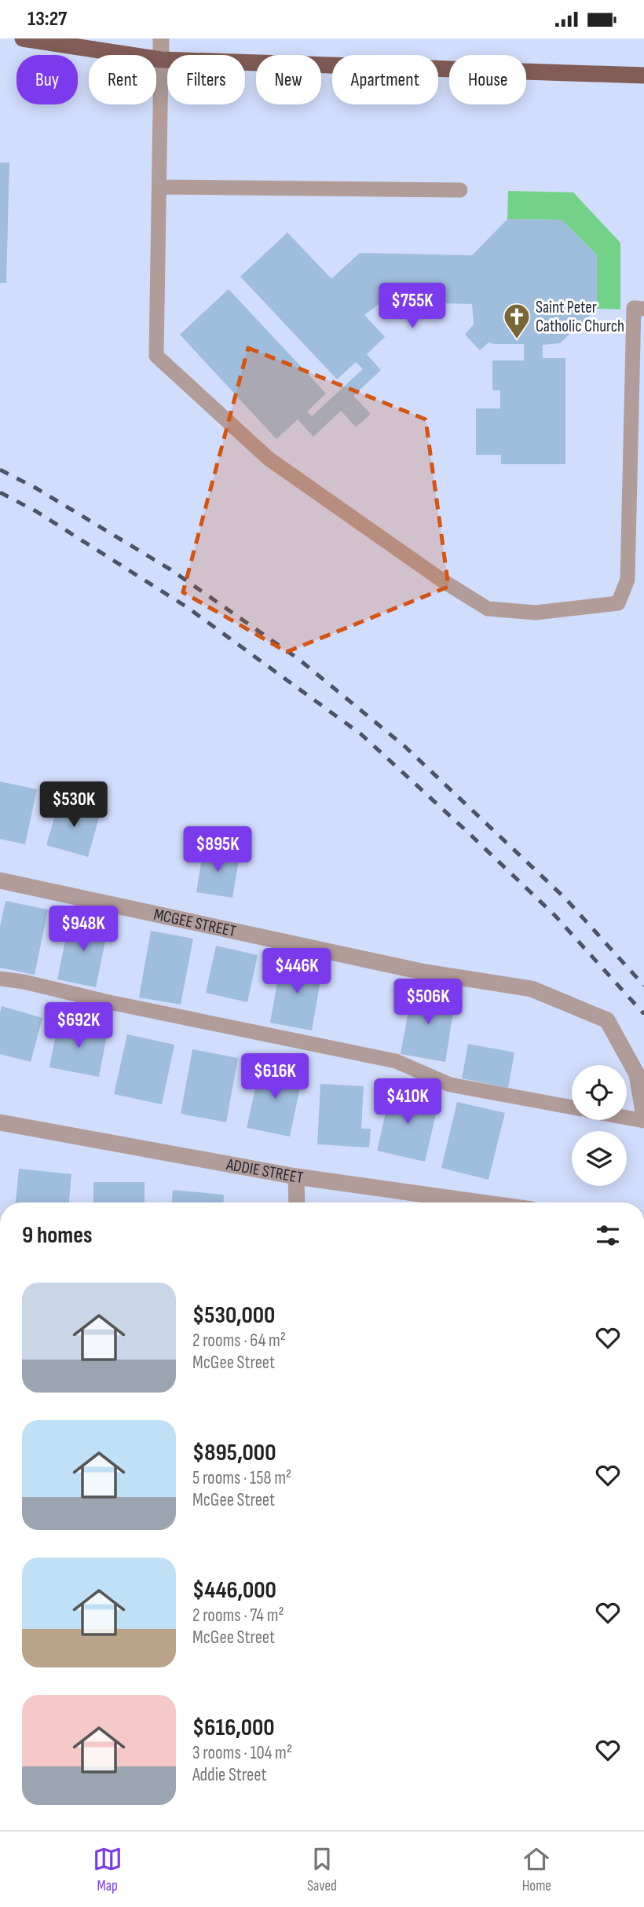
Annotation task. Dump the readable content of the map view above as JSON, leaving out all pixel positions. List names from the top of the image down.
{
  "streets": {
    "street": ["MCGEE STREET", "ADDIE STREET"]
  },
  "places": {
    "church": ["Saint Peter Catholic Church"]
  },
  "page": {
    "status": "13:27",
    "chip": [
      "Buy",
      "Rent",
      "Filters",
      "New",
      "Apartment",
      "House"
    ],
    "price": [
      "$755K",
      "$530K",
      "$895K",
      "$948K",
      "$446K",
      "$506K",
      "$692K",
      "$616K",
      "$410K"
    ],
    "heading": "9 homes",
    "list": [
      {
        "name": "$530,000",
        "note": "2 rooms · 64 m² · McGee Street"
      },
      {
        "name": "$895,000",
        "note": "5 rooms · 158 m² · McGee Street"
      },
      {
        "name": "$446,000",
        "note": "2 rooms · 74 m² · McGee Street"
      },
      {
        "name": "$616,000",
        "note": "3 rooms · 104 m² · Addie Street"
      }
    ],
    "tabs": ["Map", "Saved", "Home"]
  }
}
